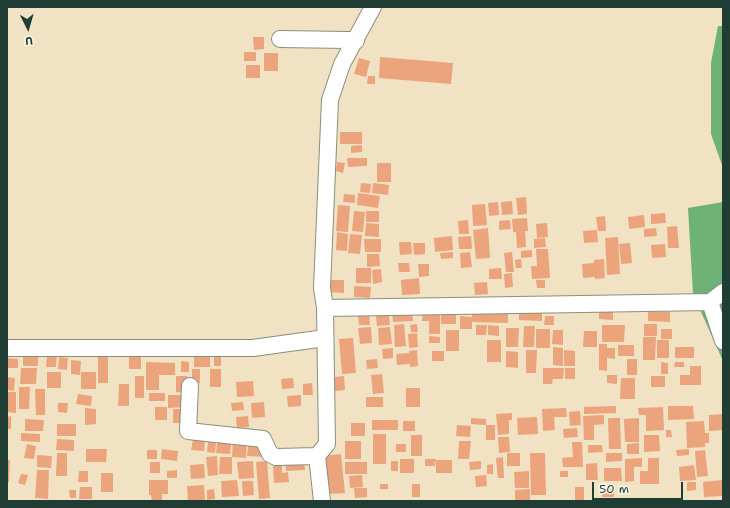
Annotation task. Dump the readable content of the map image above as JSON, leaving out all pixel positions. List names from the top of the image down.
{
  "scale_bar": "50 m",
  "north": "bottom"
}
